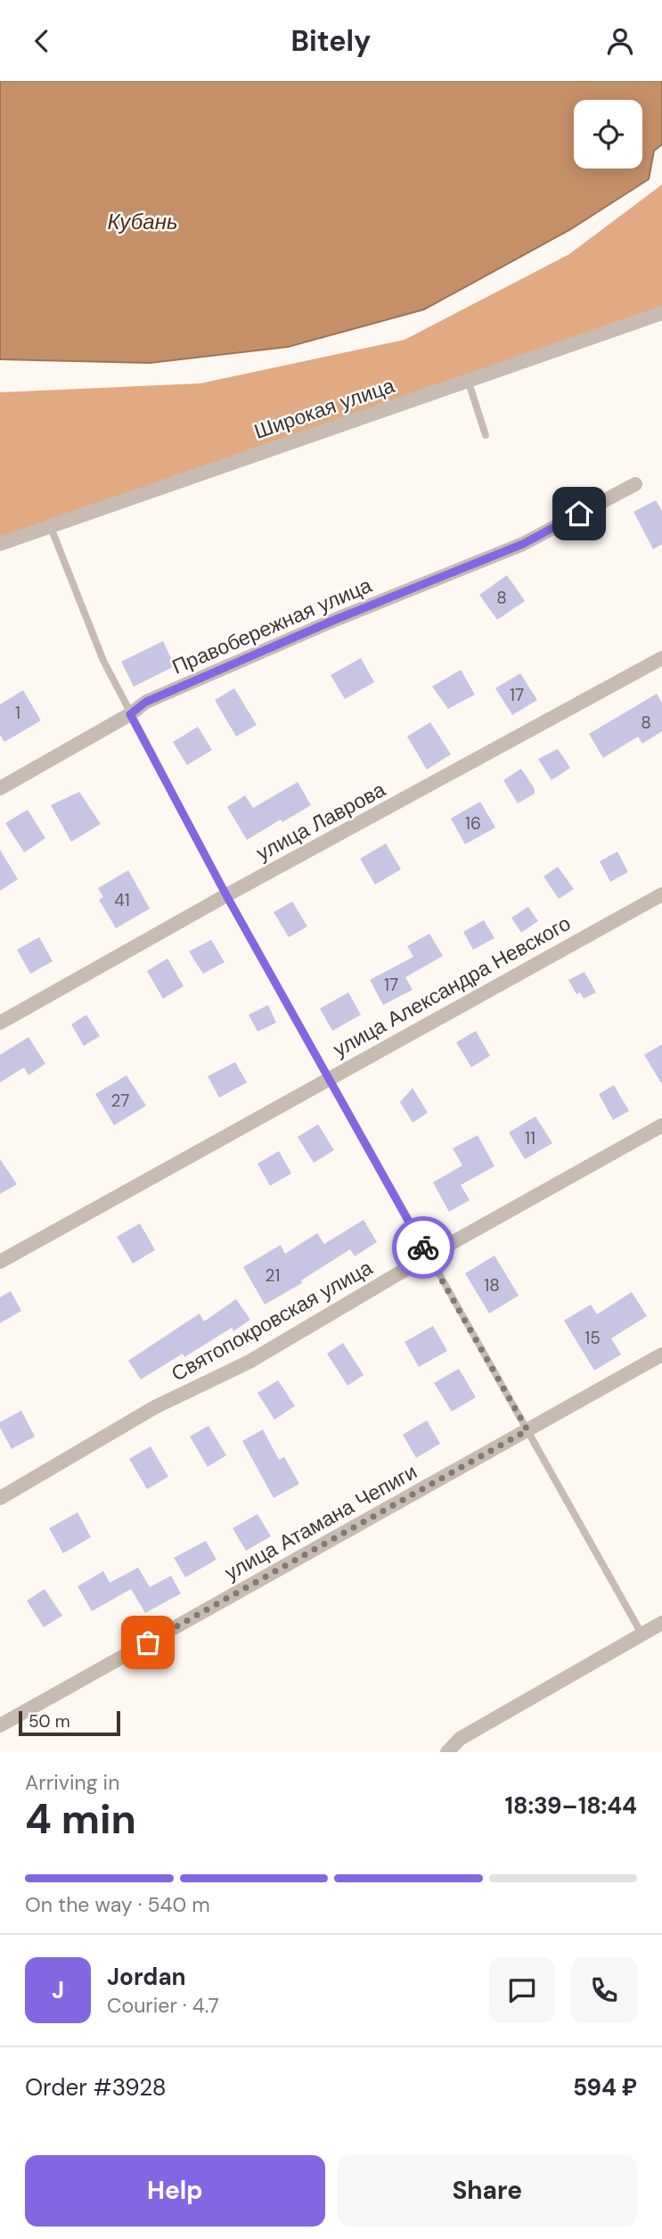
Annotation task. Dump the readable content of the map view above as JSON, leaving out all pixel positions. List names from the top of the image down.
{
  "streets": {
    "street": [
      "Широкая улица",
      "Правобережная улица",
      "улица Лаврова",
      "улица Александра Невского",
      "Святопокровская улица",
      "улица Атамана Чепиги"
    ]
  },
  "water": ["Кубань"],
  "house_numbers": [
    "8",
    "17",
    "1",
    "8",
    "16",
    "41",
    "17",
    "27",
    "11",
    "21",
    "18",
    "15"
  ],
  "scale_bar": "50 m",
  "page": {
    "header": "Bitely",
    "scale": "50 m",
    "heading": ["4 min", "Arriving in", "18:39–18:44"],
    "panel": [
      "Jordan",
      "Courier · 4.7",
      "Order #3928",
      "594 ₽"
    ],
    "bar": "On the way · 540 m",
    "round": "J",
    "buttons": ["Help", "Share"]
  }
}
